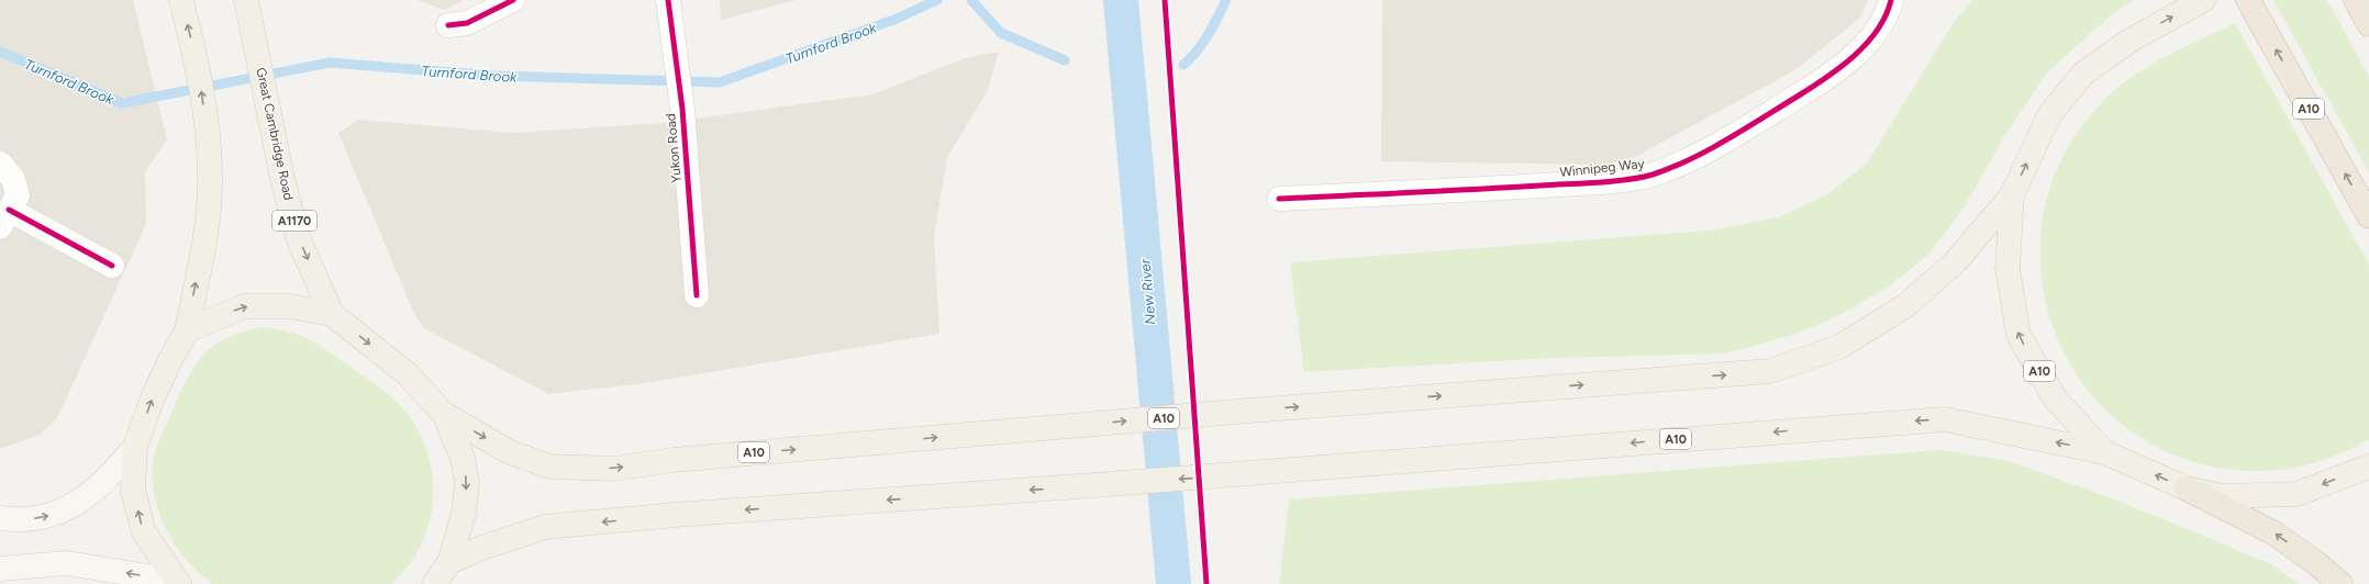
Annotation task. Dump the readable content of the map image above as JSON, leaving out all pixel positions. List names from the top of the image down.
{
  "streets": {
    "highway": ["A10"],
    "main road": ["Great Cambridge Road", "A1170"],
    "street": ["Yukon Road", "Winnipeg Way"]
  },
  "water": ["Turnford Brook", "New River"]
}
